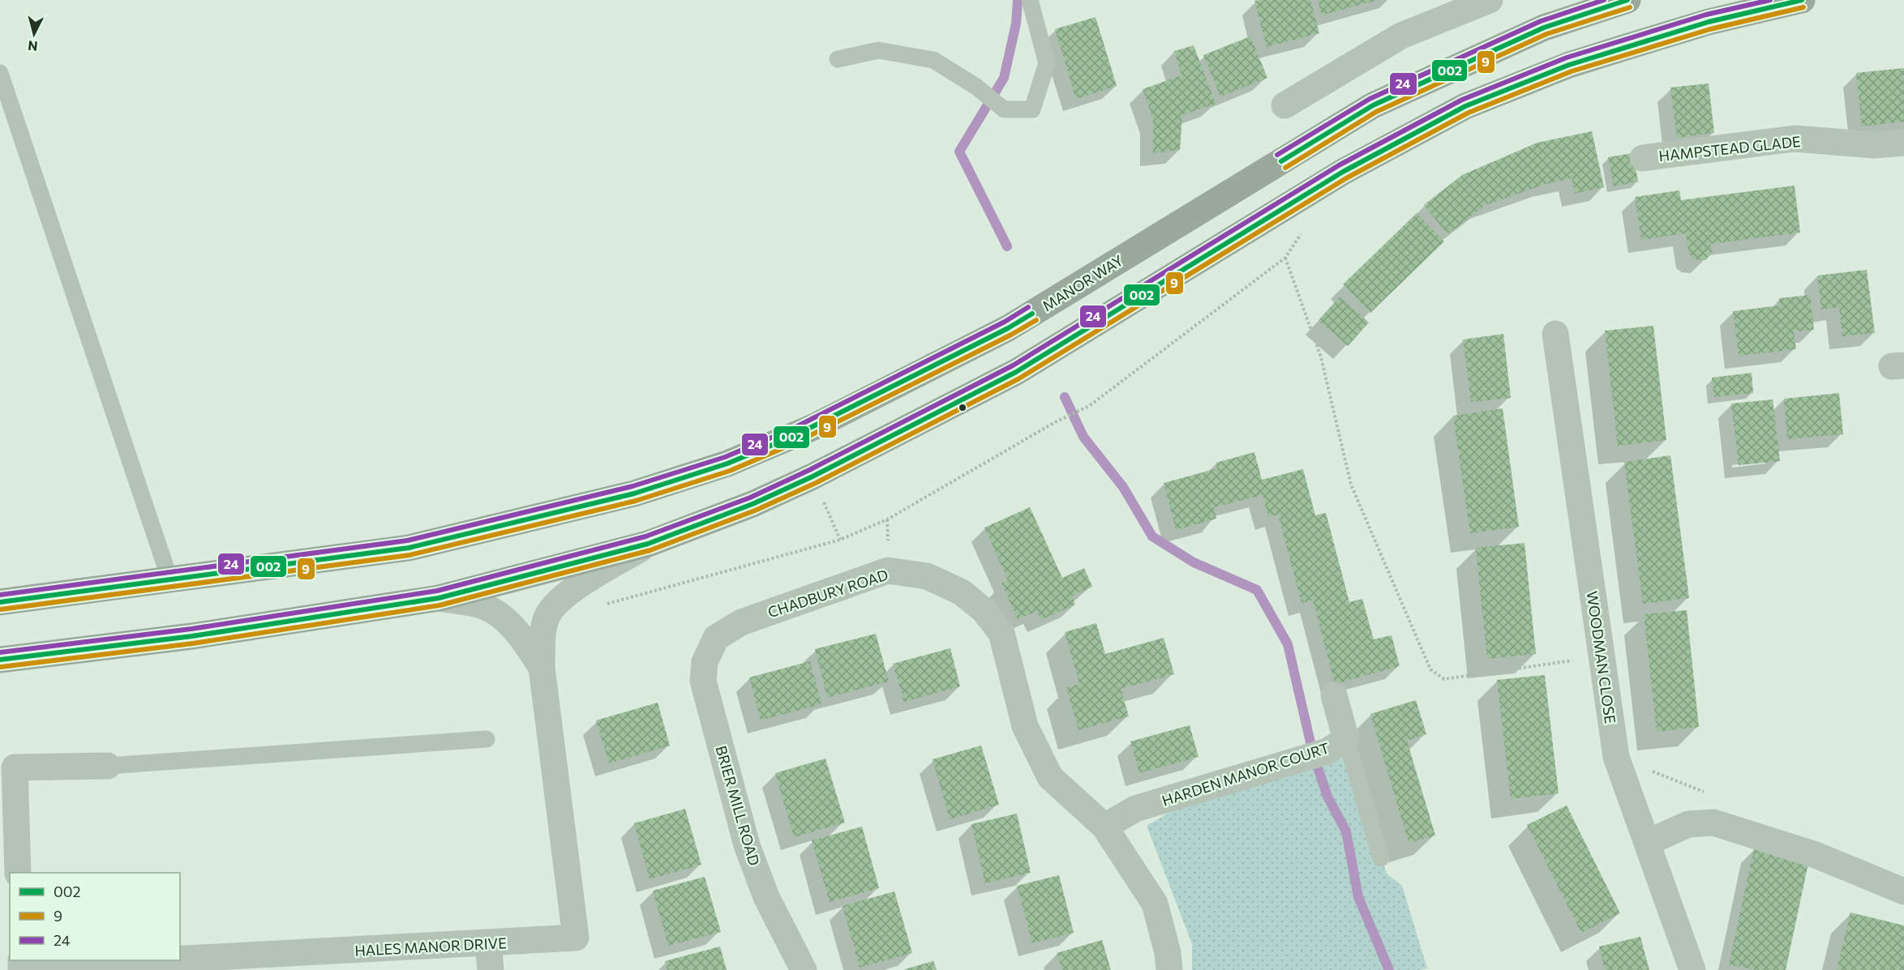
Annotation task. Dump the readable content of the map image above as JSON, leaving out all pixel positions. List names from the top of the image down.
{
  "streets": {
    "highway": ["MANOR WAY"],
    "street": [
      "HAMPSTEAD GLADE",
      "CHADBURY ROAD",
      "WOODMAN CLOSE",
      "HARDEN MANOR COURT",
      "BRIER MILL ROAD",
      "HALES MANOR DRIVE"
    ]
  },
  "crossings": [
    ["CHADBURY ROAD", "HARDEN MANOR COURT"],
    ["CHADBURY ROAD", "BRIER MILL ROAD"]
  ],
  "lines": ["transit line 002", "transit line 24", "transit line 9"],
  "legend": ["002", "9", "24"],
  "north": "bottom"
}
